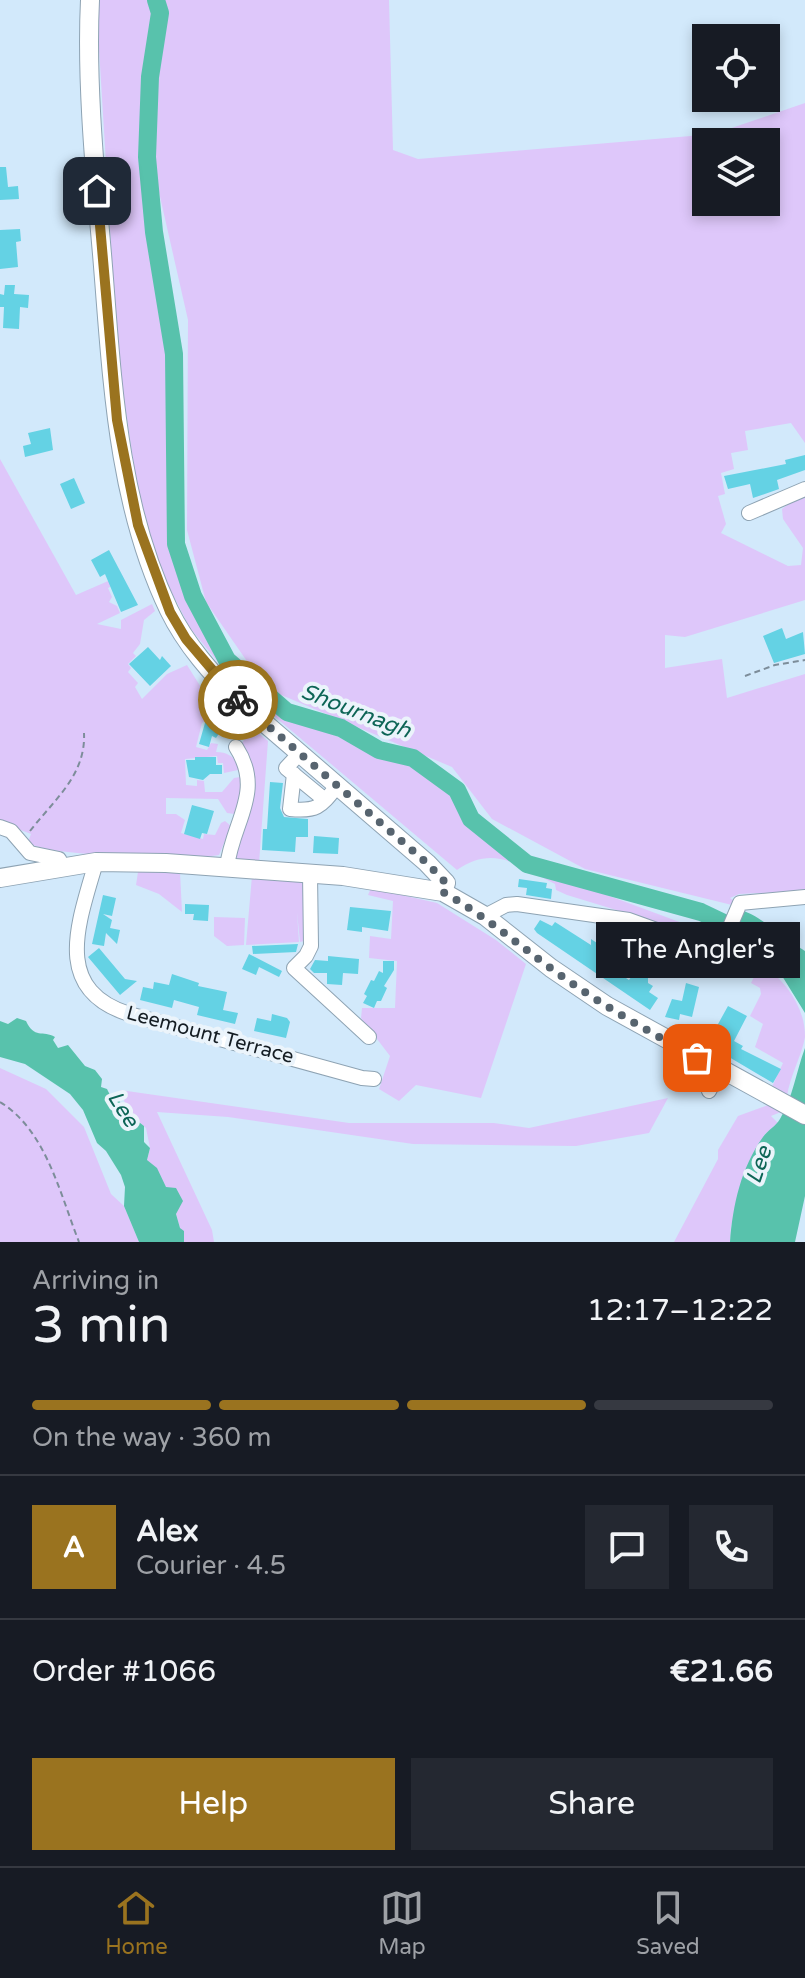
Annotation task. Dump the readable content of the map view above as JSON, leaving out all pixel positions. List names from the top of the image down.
{
  "streets": {
    "street": ["Leemount Terrace"]
  },
  "water": ["Shournagh", "Lee"],
  "places": ["The Angler's"],
  "page": {
    "bubble": "The Angler's",
    "heading": ["3 min", "Arriving in", "12:17–12:22"],
    "panel": [
      "Alex",
      "Courier · 4.5",
      "Order #1066",
      "€21.66"
    ],
    "bar": "On the way · 360 m",
    "round": "A",
    "buttons": ["Help", "Share"],
    "tabs": ["Home", "Map", "Saved"]
  }
}
